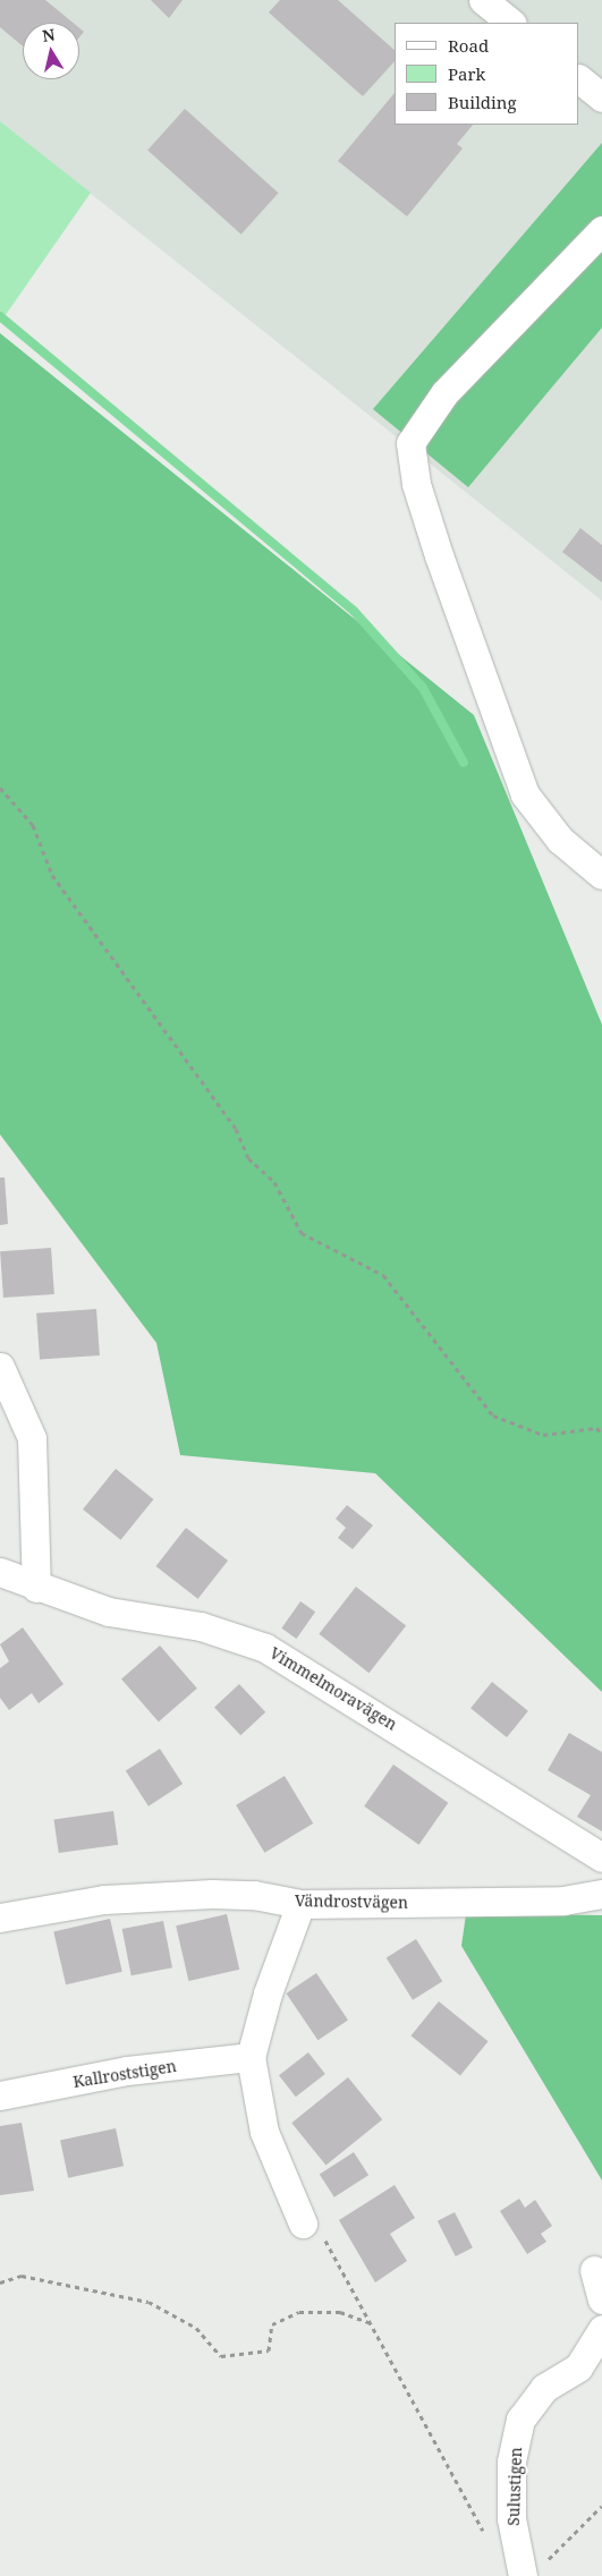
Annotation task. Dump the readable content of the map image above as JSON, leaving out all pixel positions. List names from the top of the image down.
{
  "streets": {
    "street": [
      "Vimmelmoravägen",
      "Vändrostvägen",
      "Kallroststigen",
      "Sulustigen"
    ]
  },
  "legend": ["Road", "Park", "Building"],
  "north": "top"
}
